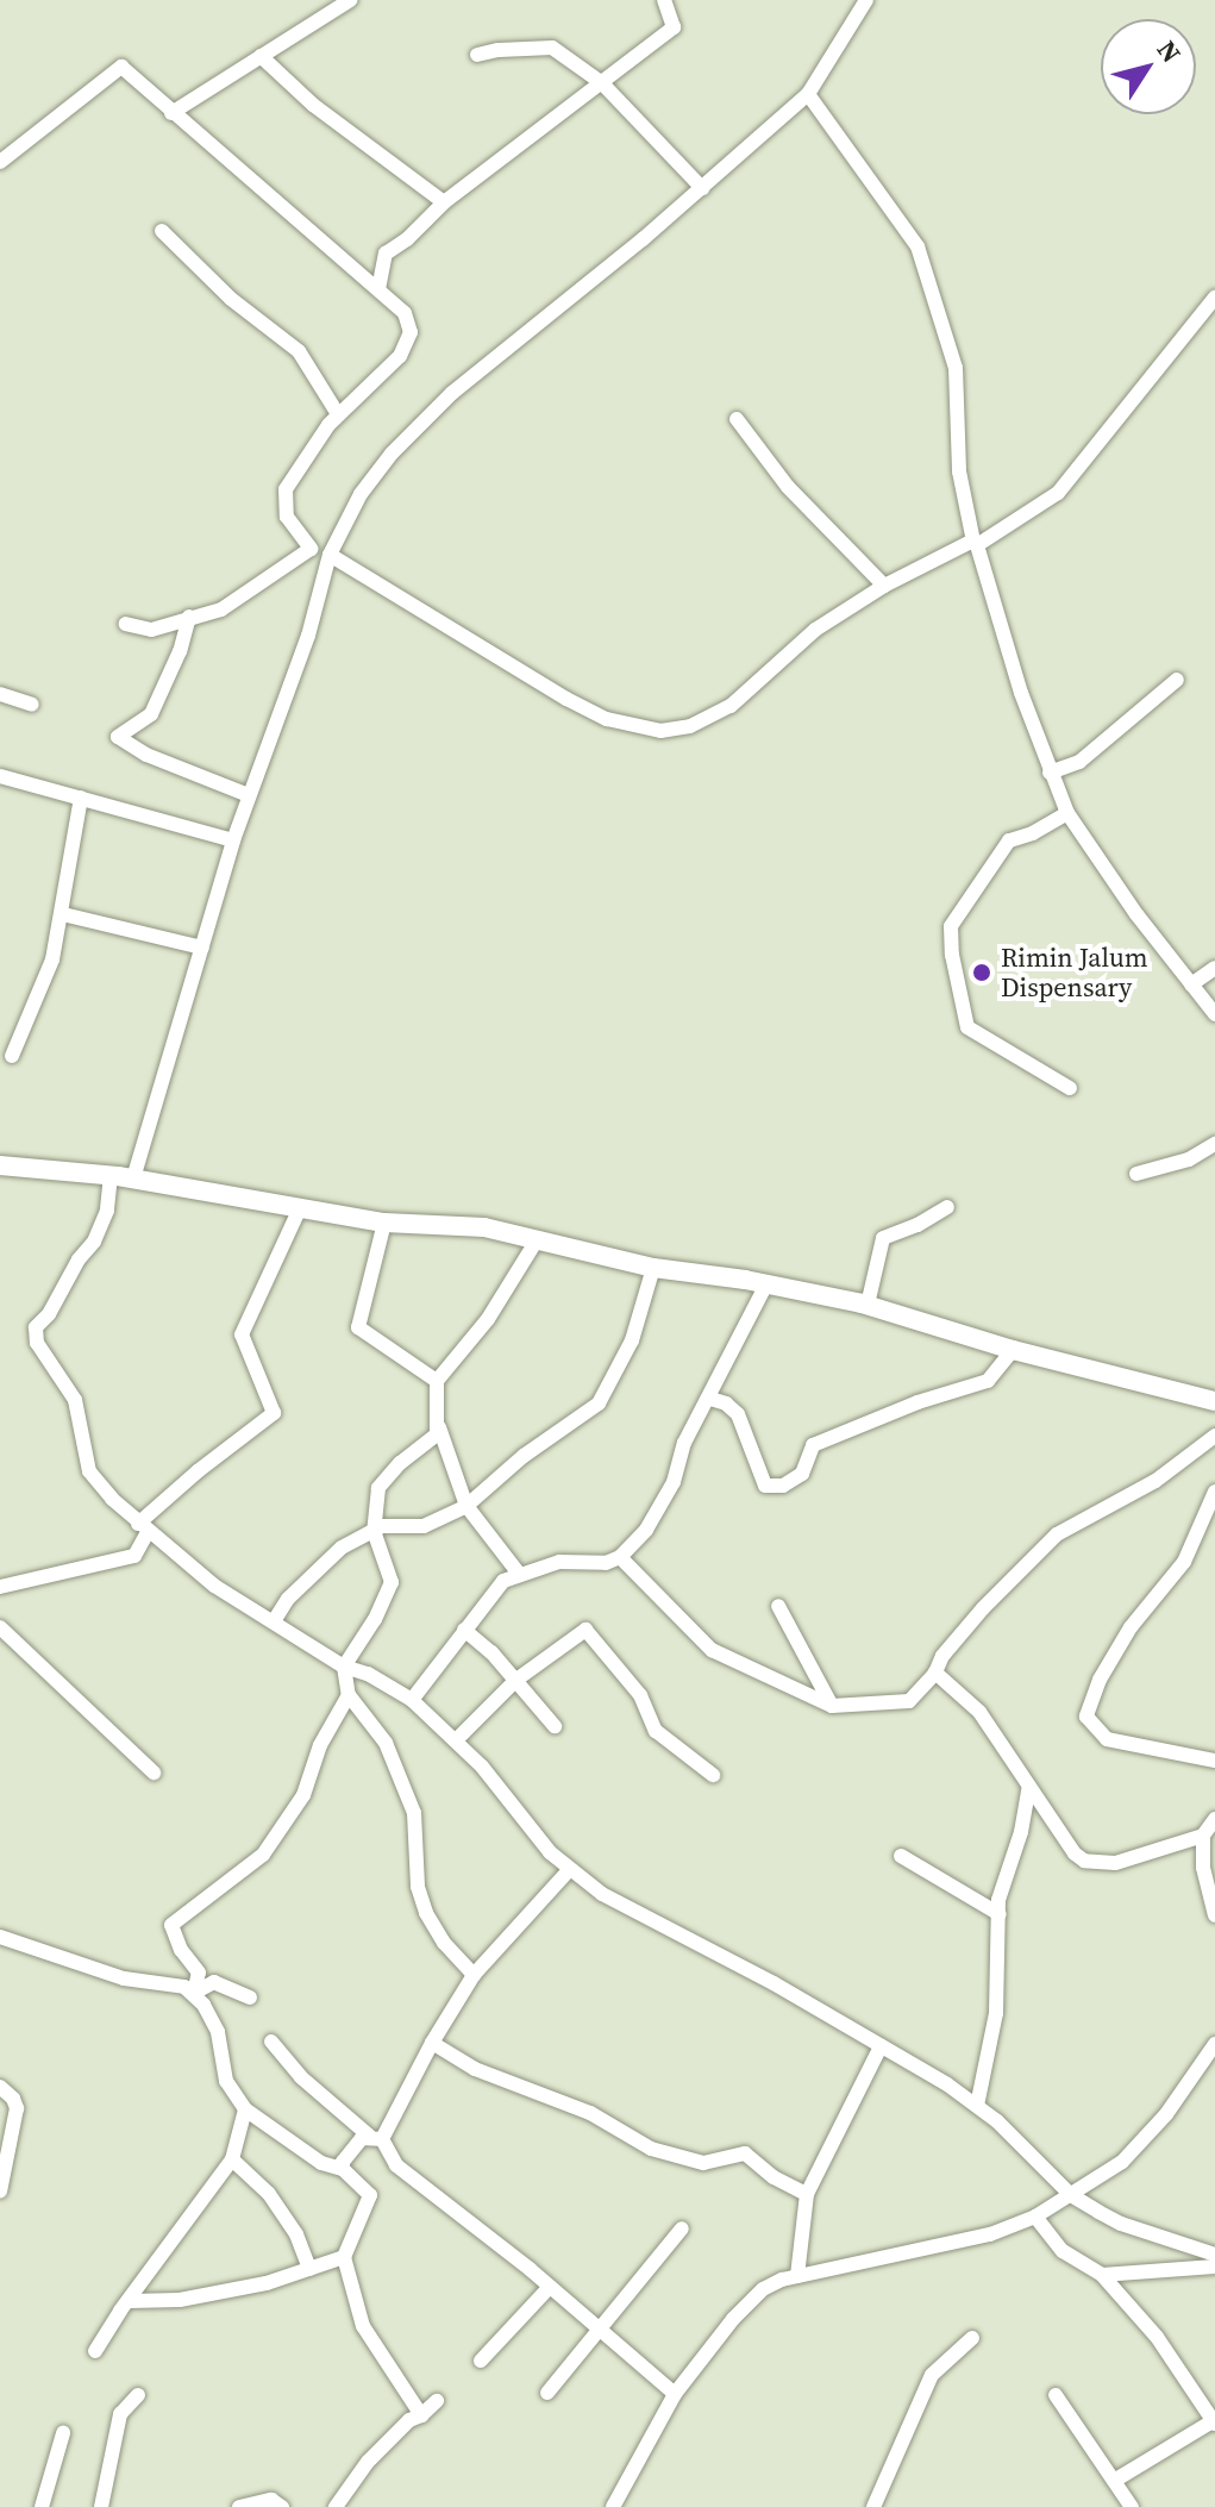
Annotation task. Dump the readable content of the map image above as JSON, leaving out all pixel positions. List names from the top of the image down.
{
  "places": ["Rimin Jalum Dispensary"],
  "north": "top right"
}
